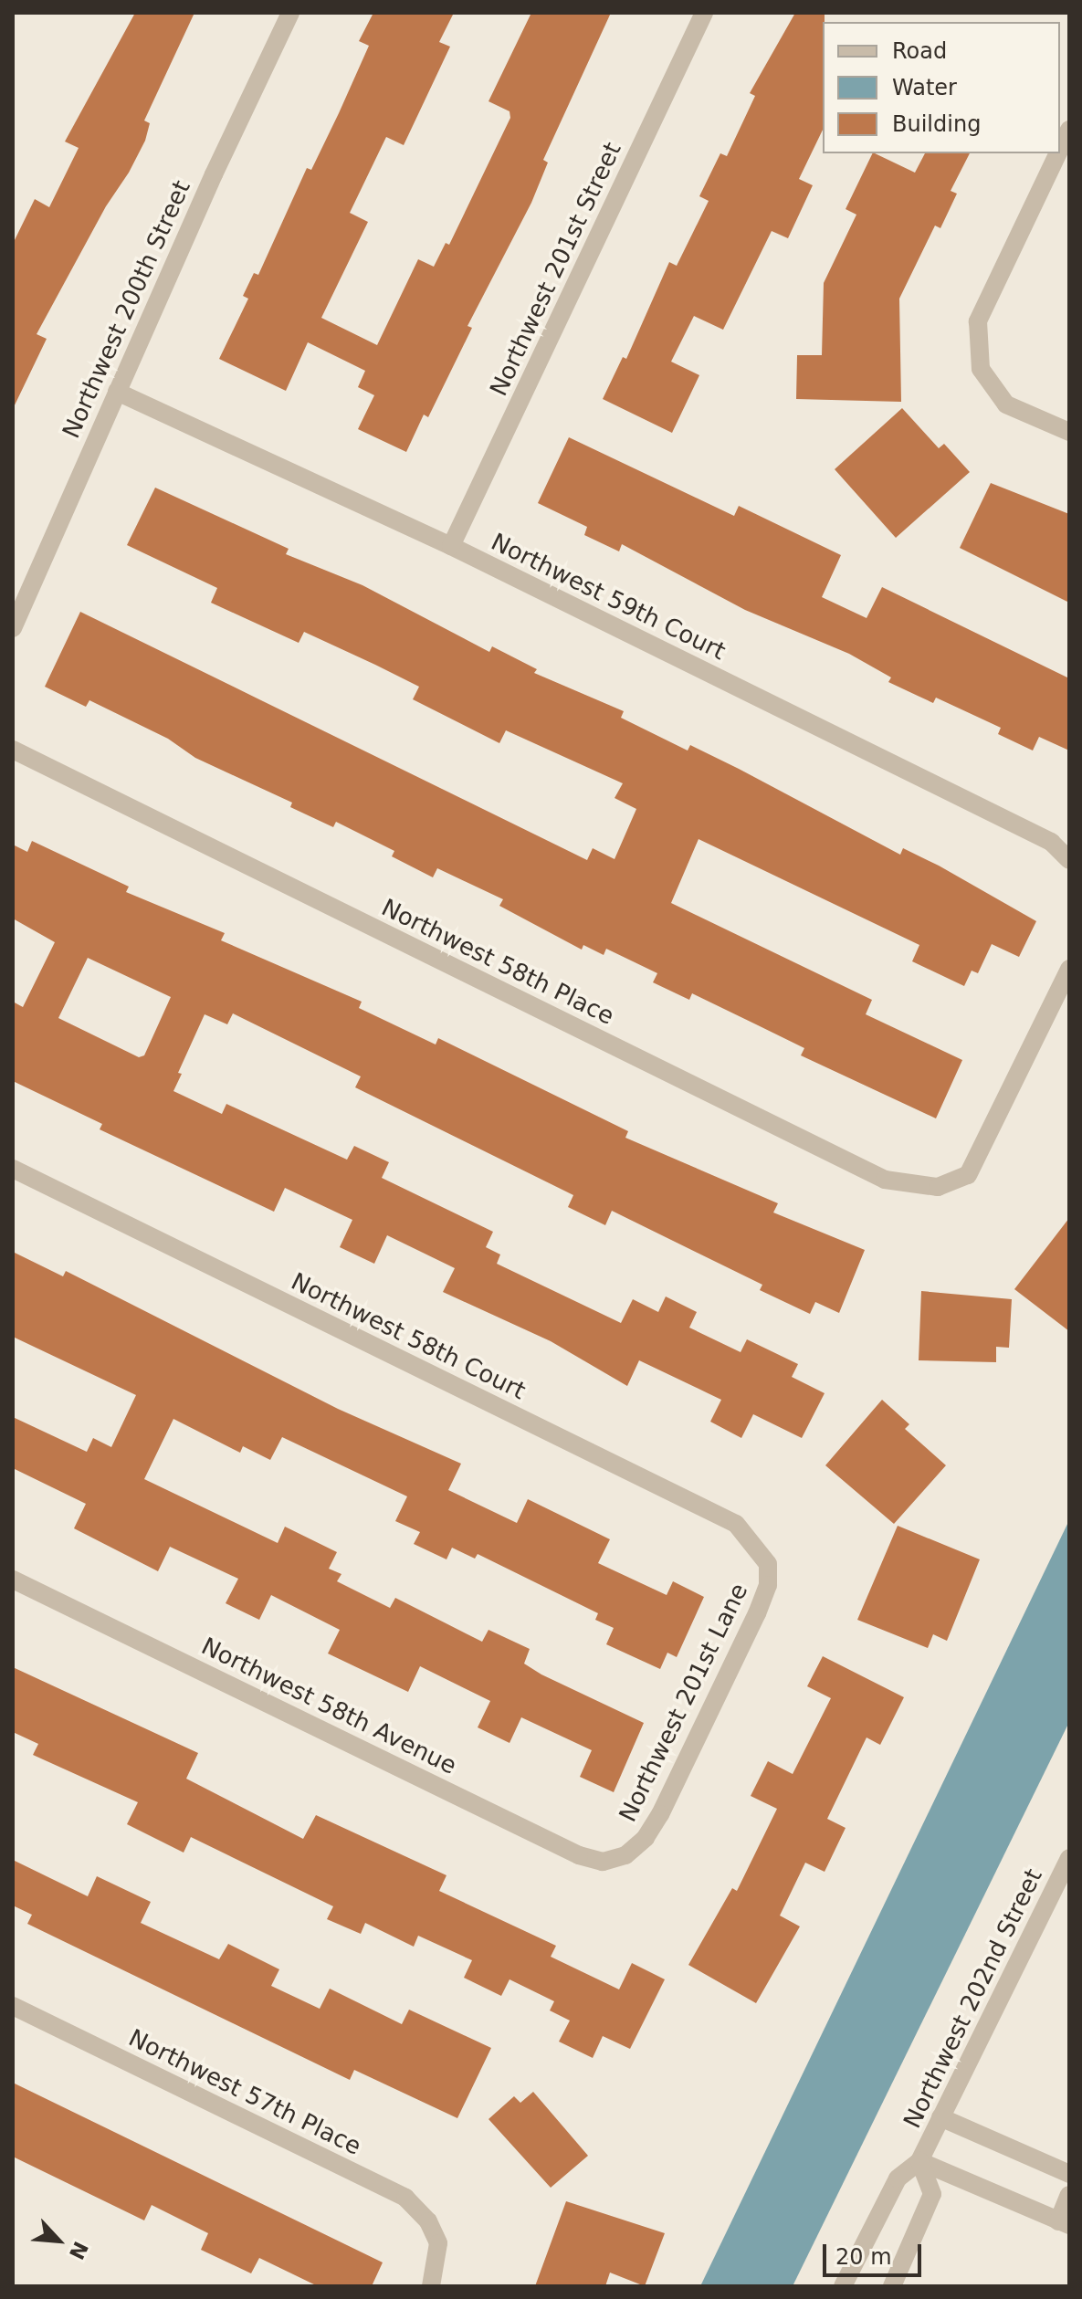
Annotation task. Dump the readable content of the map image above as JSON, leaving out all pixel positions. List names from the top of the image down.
{
  "streets": {
    "street": [
      "Northwest 201st Street",
      "Northwest 200th Street",
      "Northwest 59th Court",
      "Northwest 58th Place",
      "Northwest 58th Court",
      "Northwest 201st Lane",
      "Northwest 58th Avenue",
      "Northwest 202nd Street",
      "Northwest 57th Place"
    ]
  },
  "crossings": [
    ["Northwest 201st Street", "Northwest 59th Court"],
    ["Northwest 200th Street", "Northwest 59th Court"],
    ["Northwest 58th Court", "Northwest 201st Lane"],
    ["Northwest 201st Lane", "Northwest 58th Avenue"]
  ],
  "legend": ["Road", "Water", "Building"],
  "scale_bar": "20 m",
  "north": "bottom right"
}
